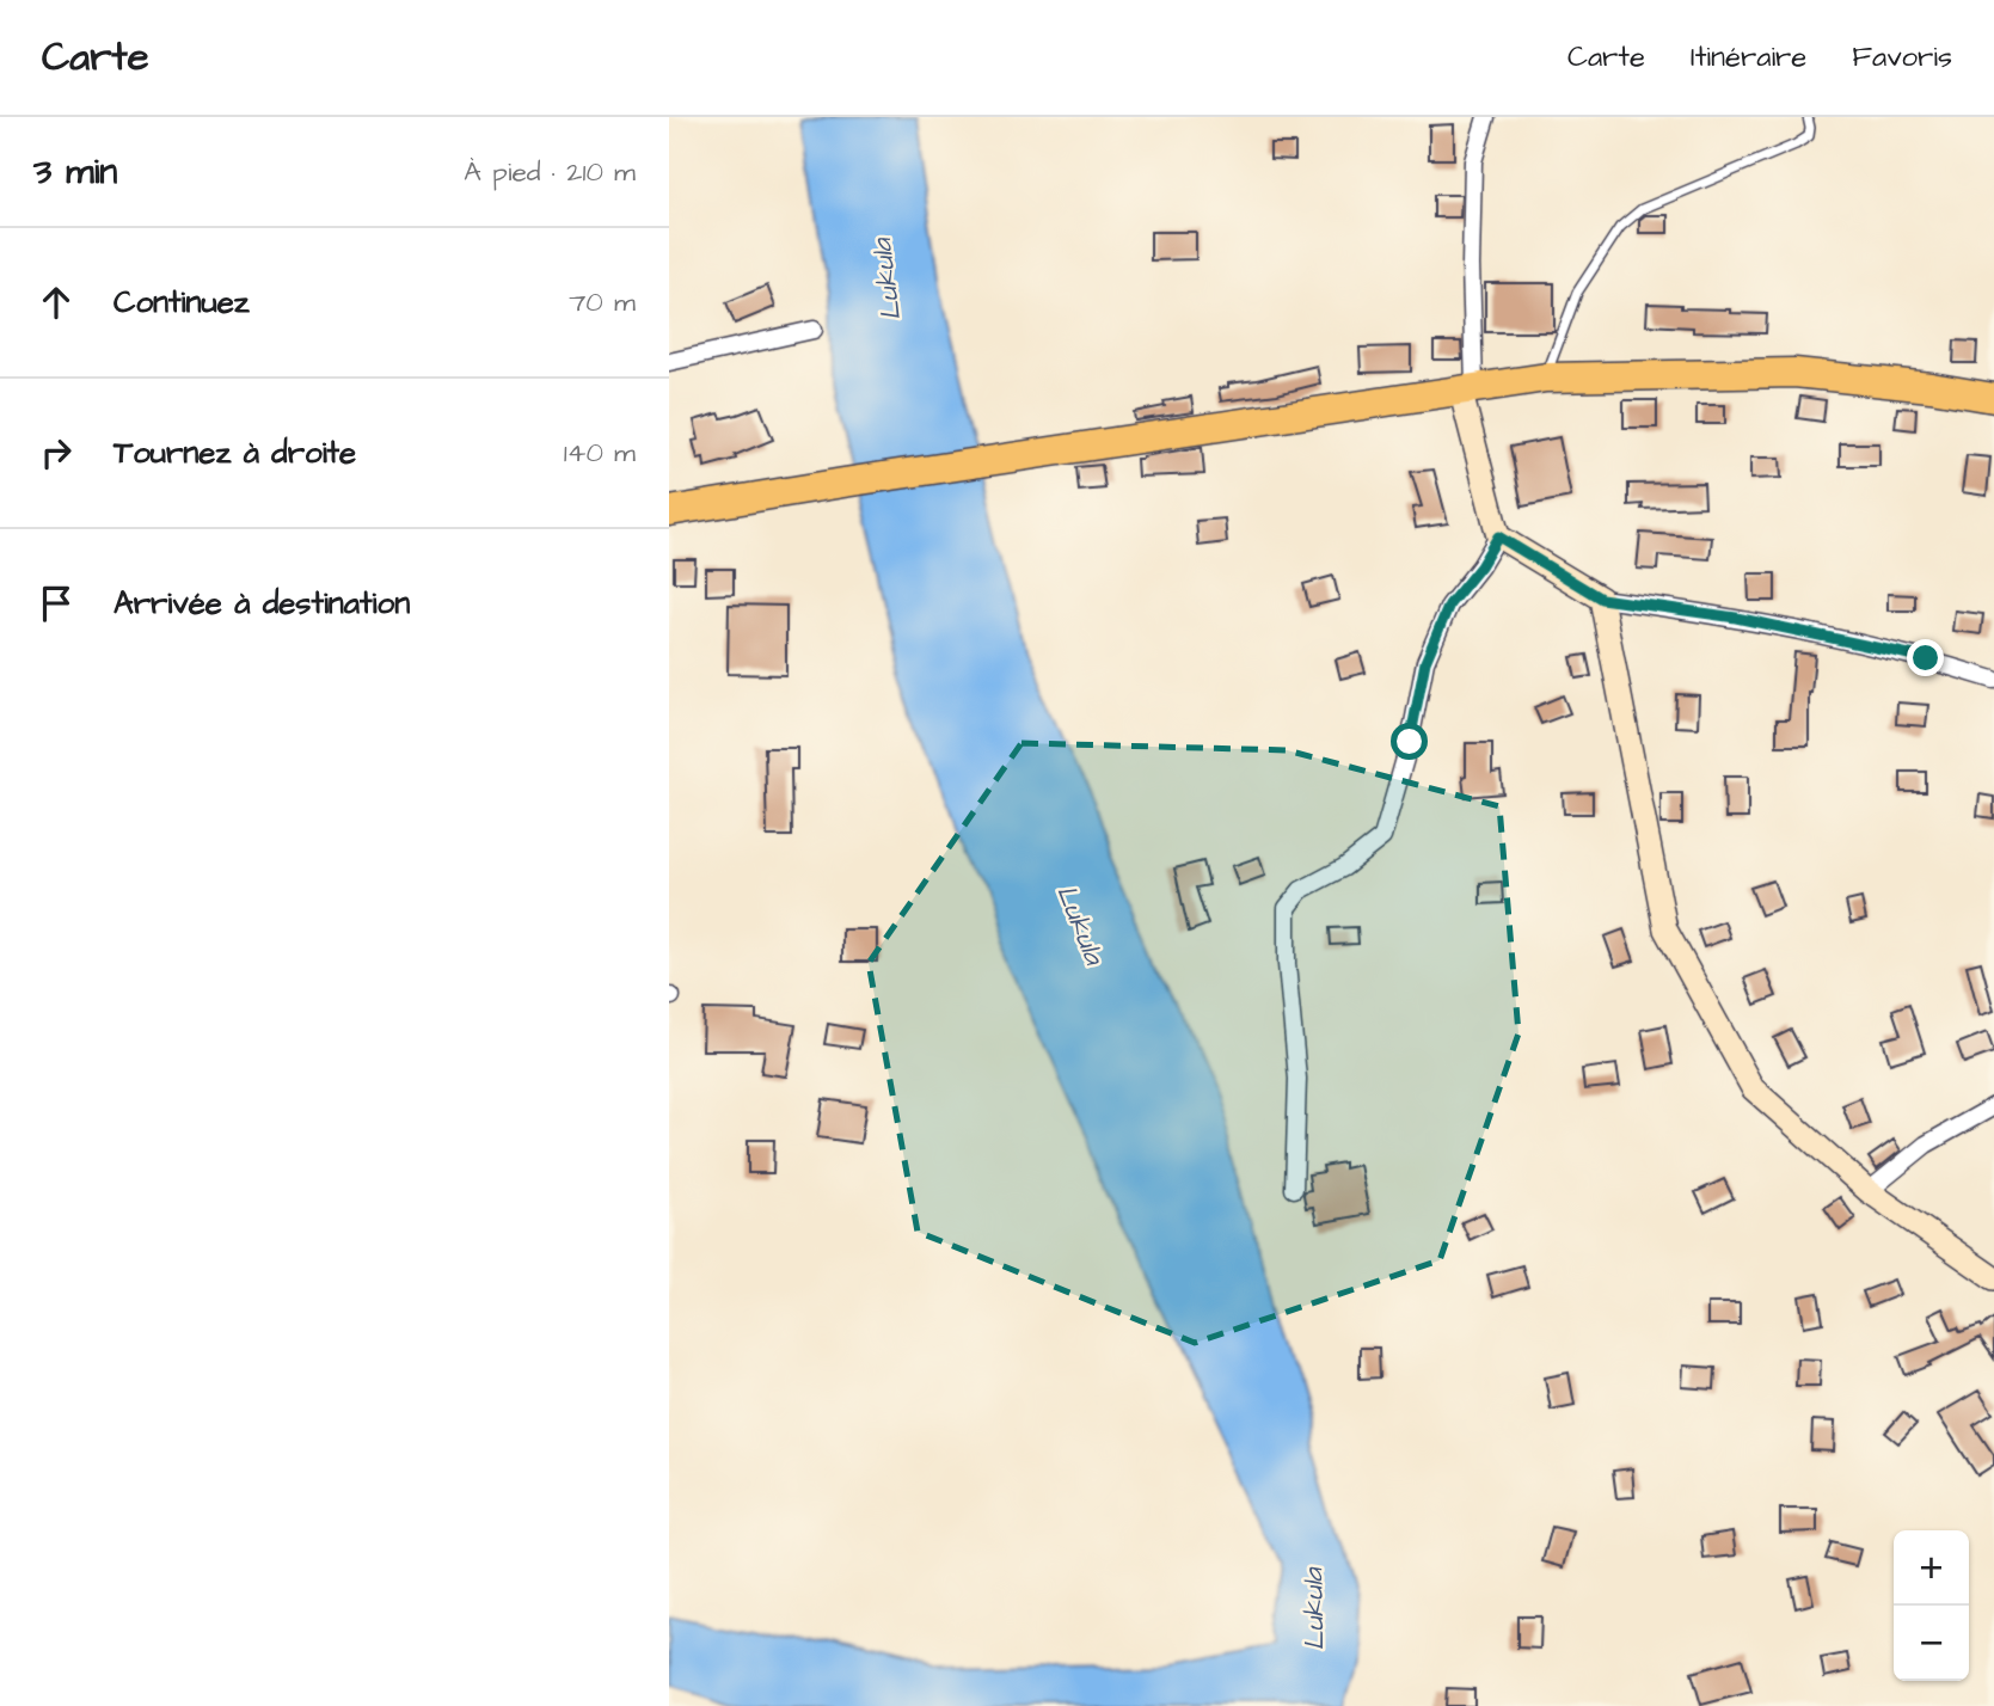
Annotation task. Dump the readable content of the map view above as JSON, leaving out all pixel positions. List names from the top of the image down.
{
  "water": ["Lukula"],
  "page": {
    "header": "Carte",
    "nav": ["Carte", "Itinéraire", "Favoris"],
    "heading": ["3 min", "À pied · 210 m"],
    "list": [
      ["Continuez", "70 m"],
      ["Tournez à droite", "140 m"],
      "Arrivée à destination"
    ],
    "map_buttons": ["+", "−"]
  }
}
